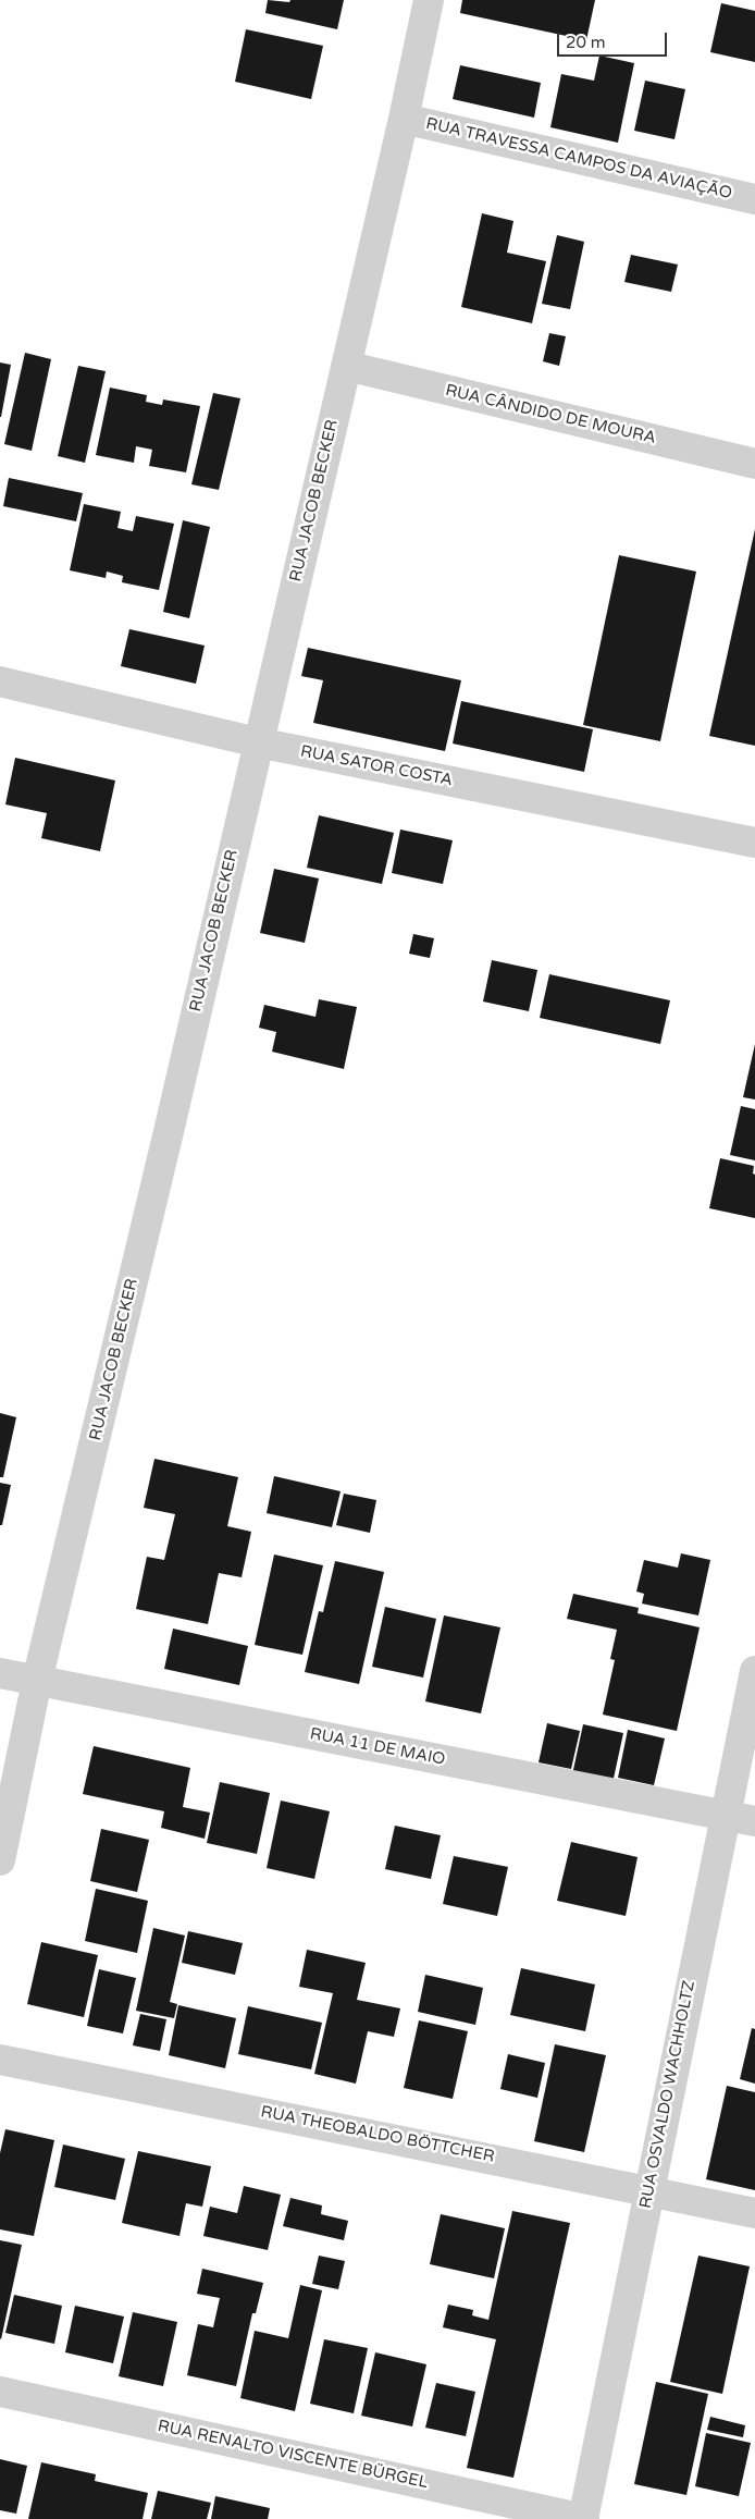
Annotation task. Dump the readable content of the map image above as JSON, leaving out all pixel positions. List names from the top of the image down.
{
  "streets": {
    "street": [
      "RUA TRAVESSA CAMPOS DA AVIAÇÃO",
      "RUA CÂNDIDO DE MOURA",
      "RUA JACOB BECKER",
      "RUA SATOR COSTA",
      "RUA 11 DE MAIO",
      "RUA OSVALDO WACHHOLTZ",
      "RUA THEOBALDO BÖTTCHER",
      "RUA RENALTO VISCENTE BÜRGEL"
    ]
  },
  "crossings": [
    ["RUA TRAVESSA CAMPOS DA AVIAÇÃO", "RUA JACOB BECKER"],
    ["RUA CÂNDIDO DE MOURA", "RUA JACOB BECKER"],
    ["RUA JACOB BECKER", "RUA SATOR COSTA"],
    ["RUA JACOB BECKER", "RUA 11 DE MAIO"],
    ["RUA 11 DE MAIO", "RUA OSVALDO WACHHOLTZ"],
    ["RUA OSVALDO WACHHOLTZ", "RUA THEOBALDO BÖTTCHER"],
    ["RUA OSVALDO WACHHOLTZ", "RUA RENALTO VISCENTE BÜRGEL"]
  ],
  "scale_bar": "20 m"
}
